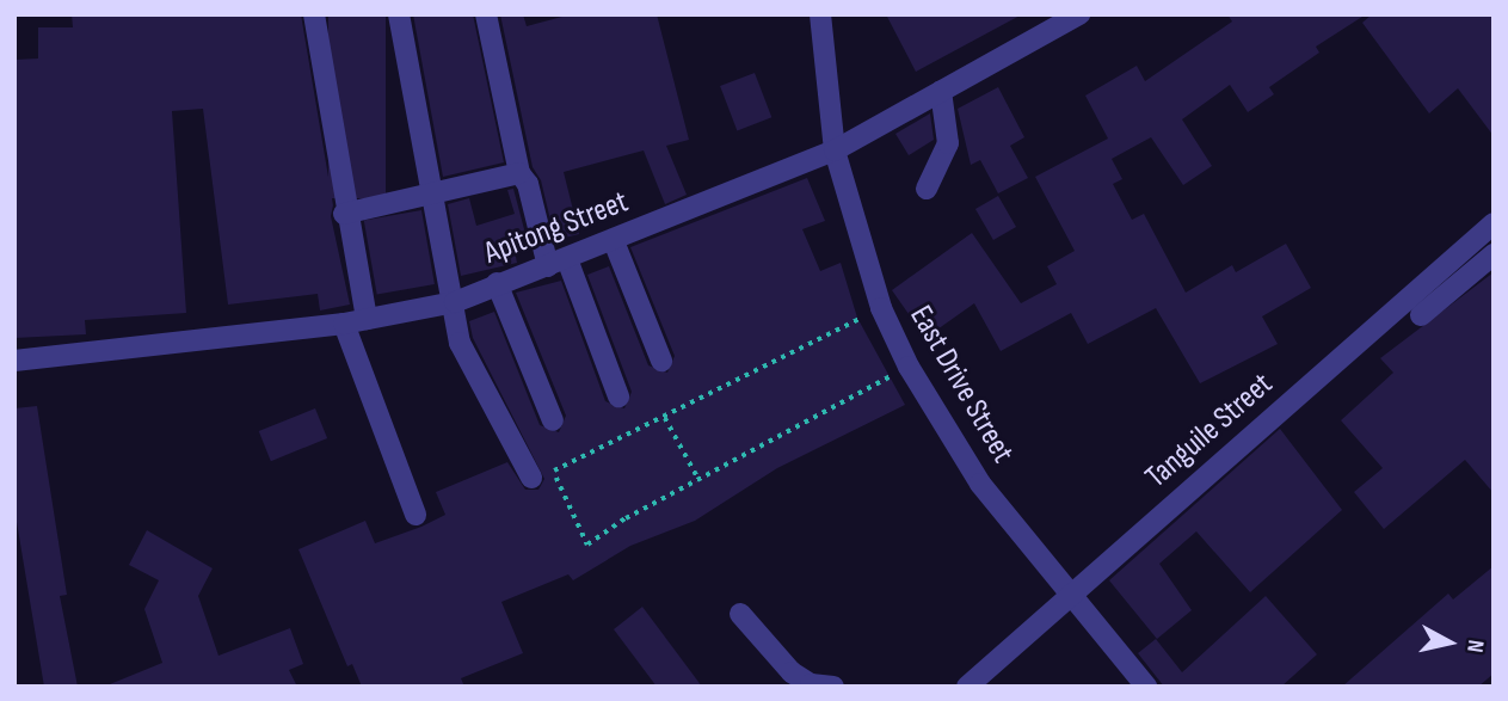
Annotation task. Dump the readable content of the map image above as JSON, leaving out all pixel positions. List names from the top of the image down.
{
  "streets": {
    "street": ["Apitong Street", "East Drive Street", "Tanguile Street"]
  },
  "crossings": [
    ["Apitong Street", "East Drive Street"],
    ["East Drive Street", "Tanguile Street"]
  ],
  "north": "right"
}
